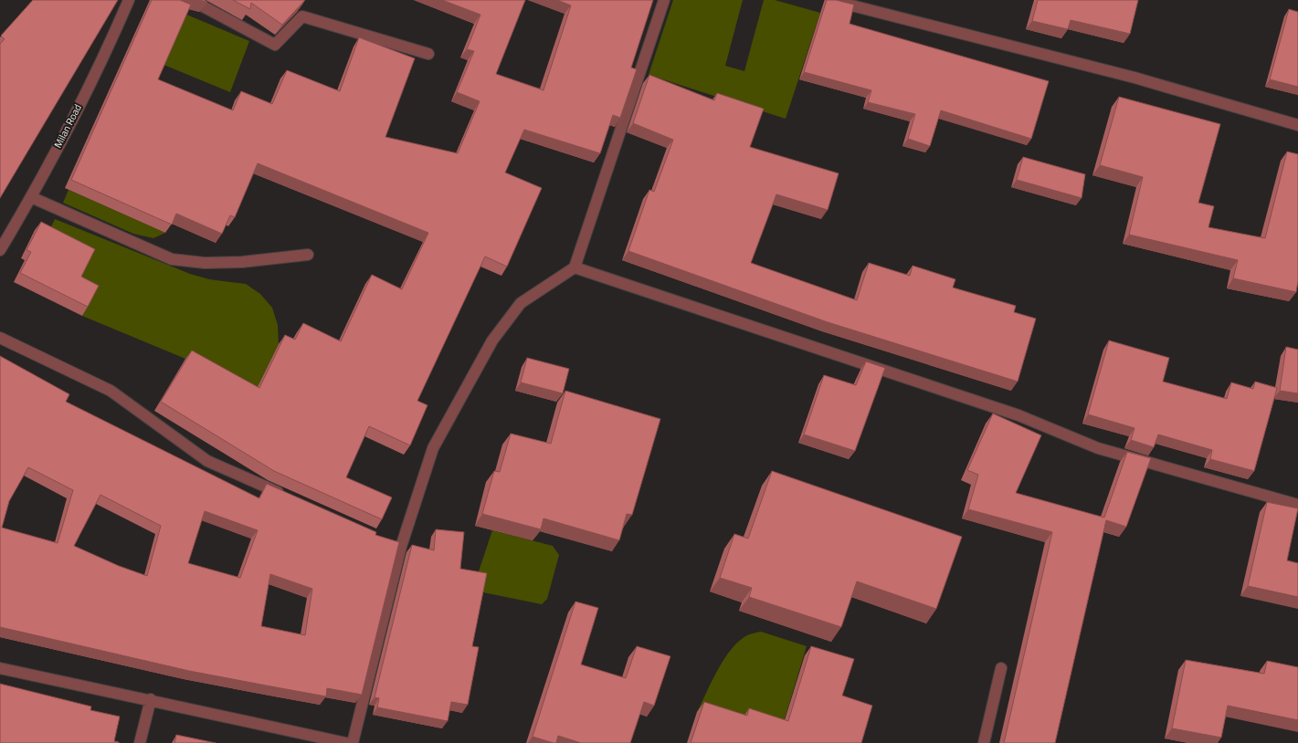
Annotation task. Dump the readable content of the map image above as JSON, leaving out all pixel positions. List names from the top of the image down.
{
  "streets": {
    "street": ["Milan Road"]
  }
}
